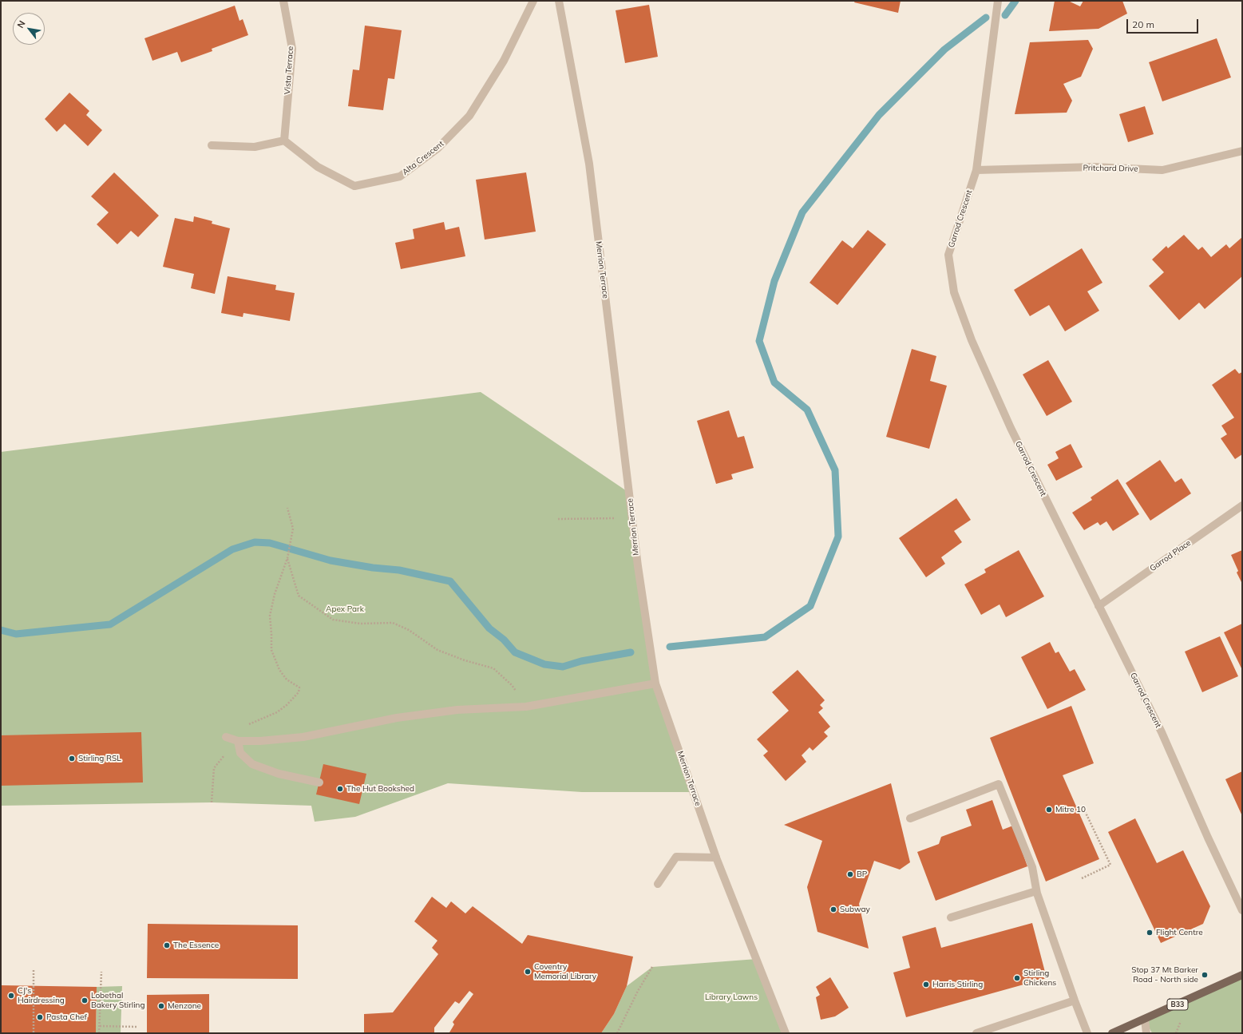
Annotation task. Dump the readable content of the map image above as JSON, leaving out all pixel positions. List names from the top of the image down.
{
  "streets": {
    "main road": ["B33"],
    "street": [
      "Vista Terrace",
      "Alta Crescent",
      "Pritchard Drive",
      "Garrod Crescent",
      "Merrion Terrace",
      "Garrod Place"
    ]
  },
  "crossings": [
    ["Vista Terrace", "Alta Crescent"],
    ["Pritchard Drive", "Garrod Crescent"],
    ["Garrod Crescent", "Garrod Place"]
  ],
  "parks": ["Apex Park", "Library Lawns"],
  "places": [
    "Stirling RSL",
    "The Hut Bookshed",
    "Mitre 10",
    "BP",
    "Subway",
    "Flight Centre",
    "The Essence",
    "Coventry Memorial Library",
    "Stop 37 Mt Barker Road - North side",
    "Stirling Chickens",
    "Harris Stirling",
    "CJ's Hairdressing",
    "Lobethal Bakery Stirling",
    "Menzone",
    "Pasta Chef"
  ],
  "scale_bar": "20 m",
  "north": "top left"
}
